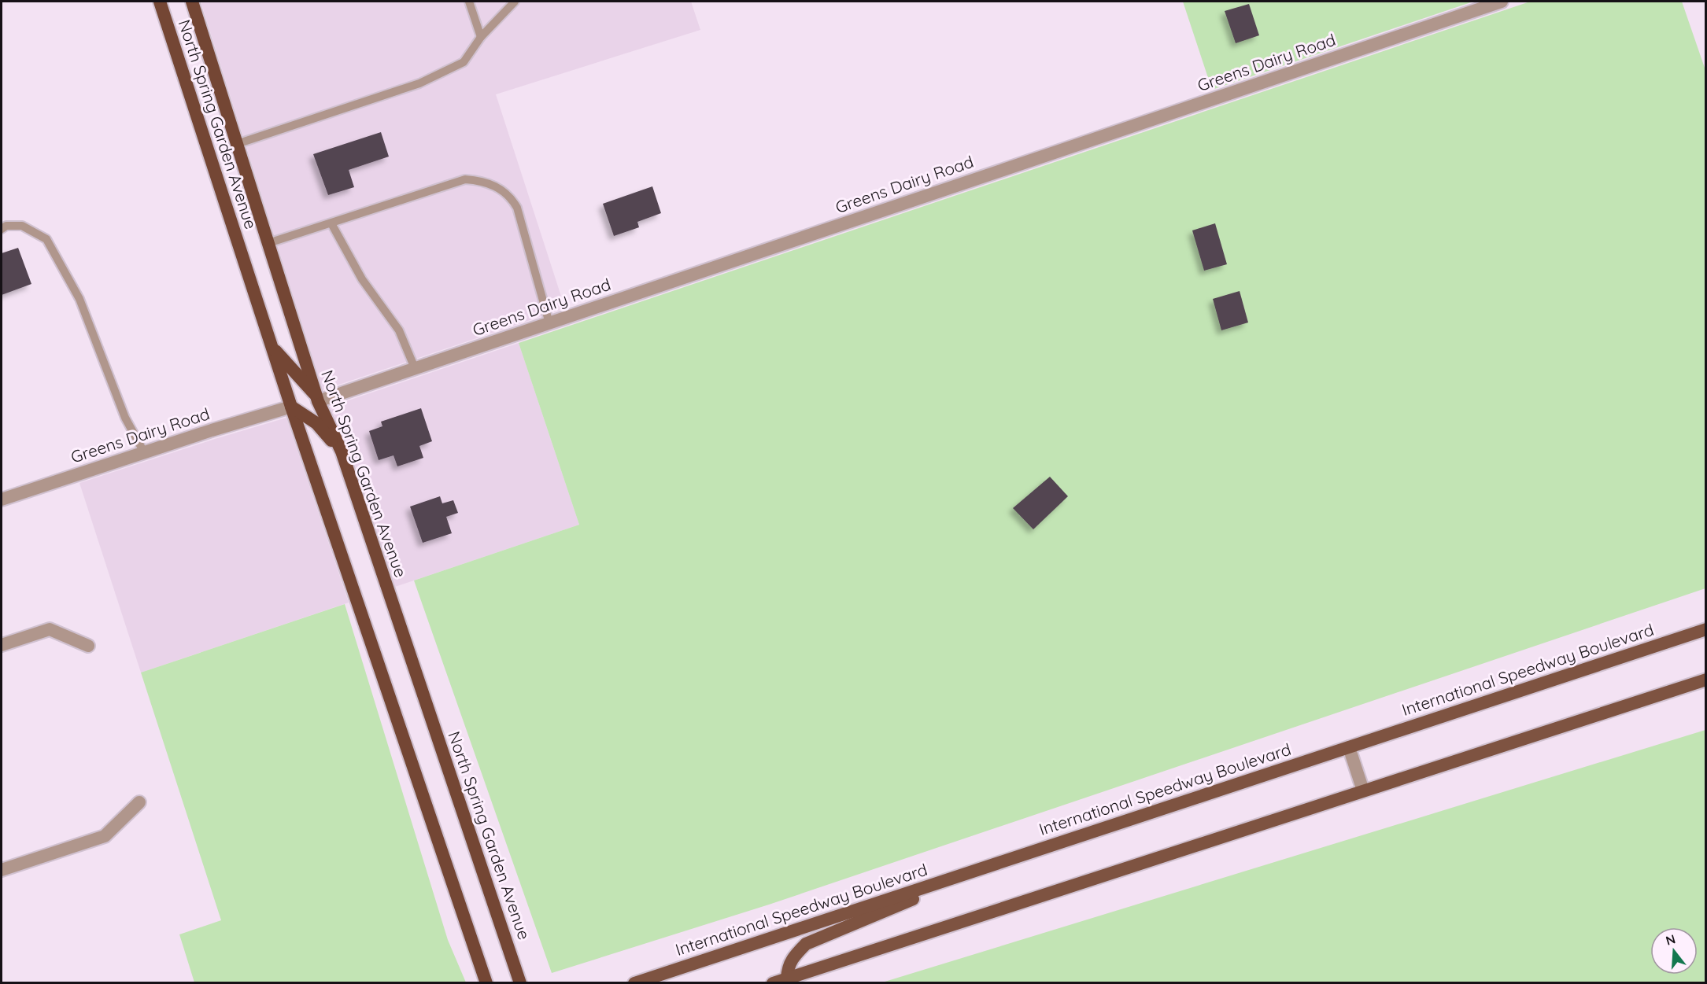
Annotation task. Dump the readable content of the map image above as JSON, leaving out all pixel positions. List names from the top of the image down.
{
  "streets": {
    "highway": ["North Spring Garden Avenue"],
    "main road": ["International Speedway Boulevard"],
    "street": ["Greens Dairy Road"]
  },
  "crossings": [
    ["Greens Dairy Road", "North Spring Garden Avenue"]
  ],
  "north": "top"
}
